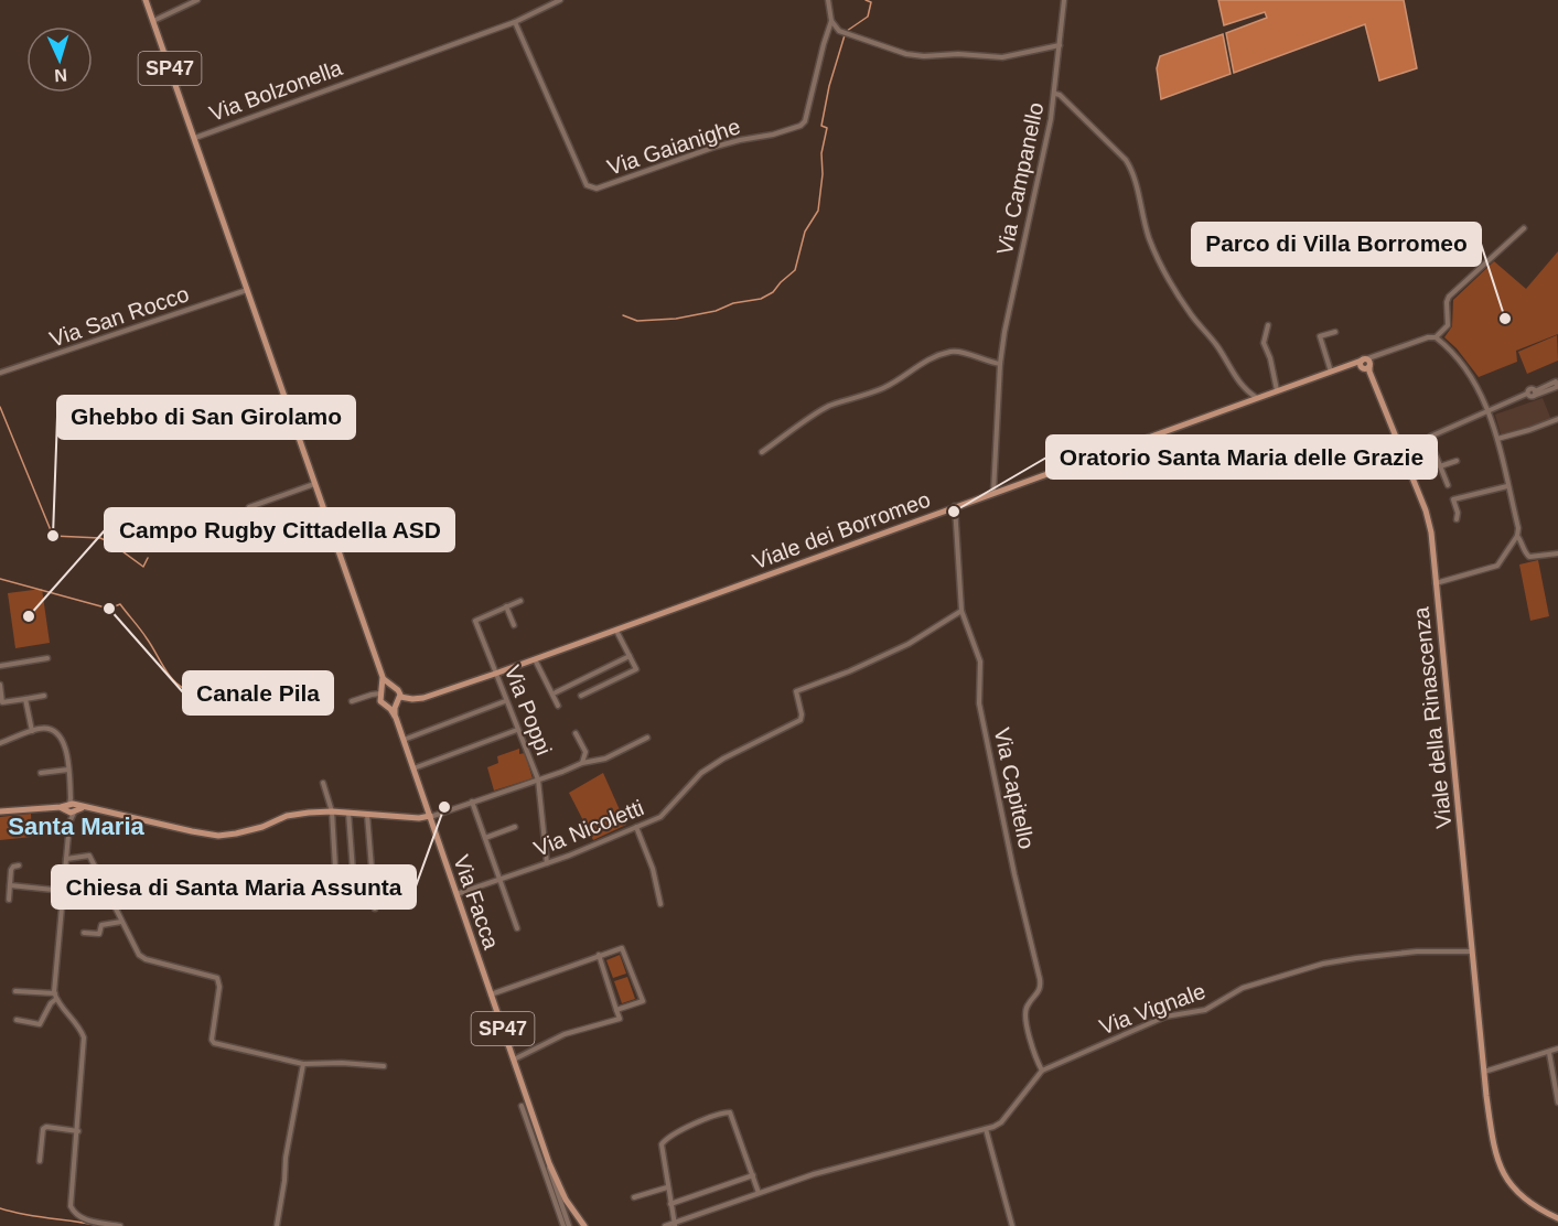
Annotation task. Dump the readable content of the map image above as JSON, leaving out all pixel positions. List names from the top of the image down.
{
  "streets": {
    "main road": [
      "SP47",
      "Via Bolzonella",
      "Viale dei Borromeo",
      "Viale della Rinascenza",
      "Via Facca"
    ],
    "street": [
      "Via Gaianighe",
      "Via Campanello",
      "Via San Rocco",
      "Via Poppi",
      "Via Capitello",
      "Via Nicoletti",
      "Via Vignale"
    ]
  },
  "crossings": [
    ["SP47", "Via Bolzonella"],
    ["SP47", "Via Facca"],
    ["Via Bolzonella", "Via Gaianighe"],
    ["Via Bolzonella", "Via San Rocco"],
    ["Via Bolzonella", "Via Facca"],
    ["Via Campanello", "Viale dei Borromeo"],
    ["Viale dei Borromeo", "Viale della Rinascenza"],
    ["Viale dei Borromeo", "Via Capitello"],
    ["Via Poppi", "Via Nicoletti"],
    ["Viale della Rinascenza", "Via Vignale"],
    ["Via Capitello", "Via Nicoletti"],
    ["Via Capitello", "Via Vignale"],
    ["Via Nicoletti", "Via Facca"]
  ],
  "districts": ["Santa Maria"],
  "places": [
    "Parco di Villa Borromeo",
    "Oratorio Santa Maria delle Grazie",
    "Ghebbo di San Girolamo",
    "Canale Pila",
    "Campo Rugby Cittadella ASD",
    "Chiesa di Santa Maria Assunta"
  ],
  "north": "bottom"
}
